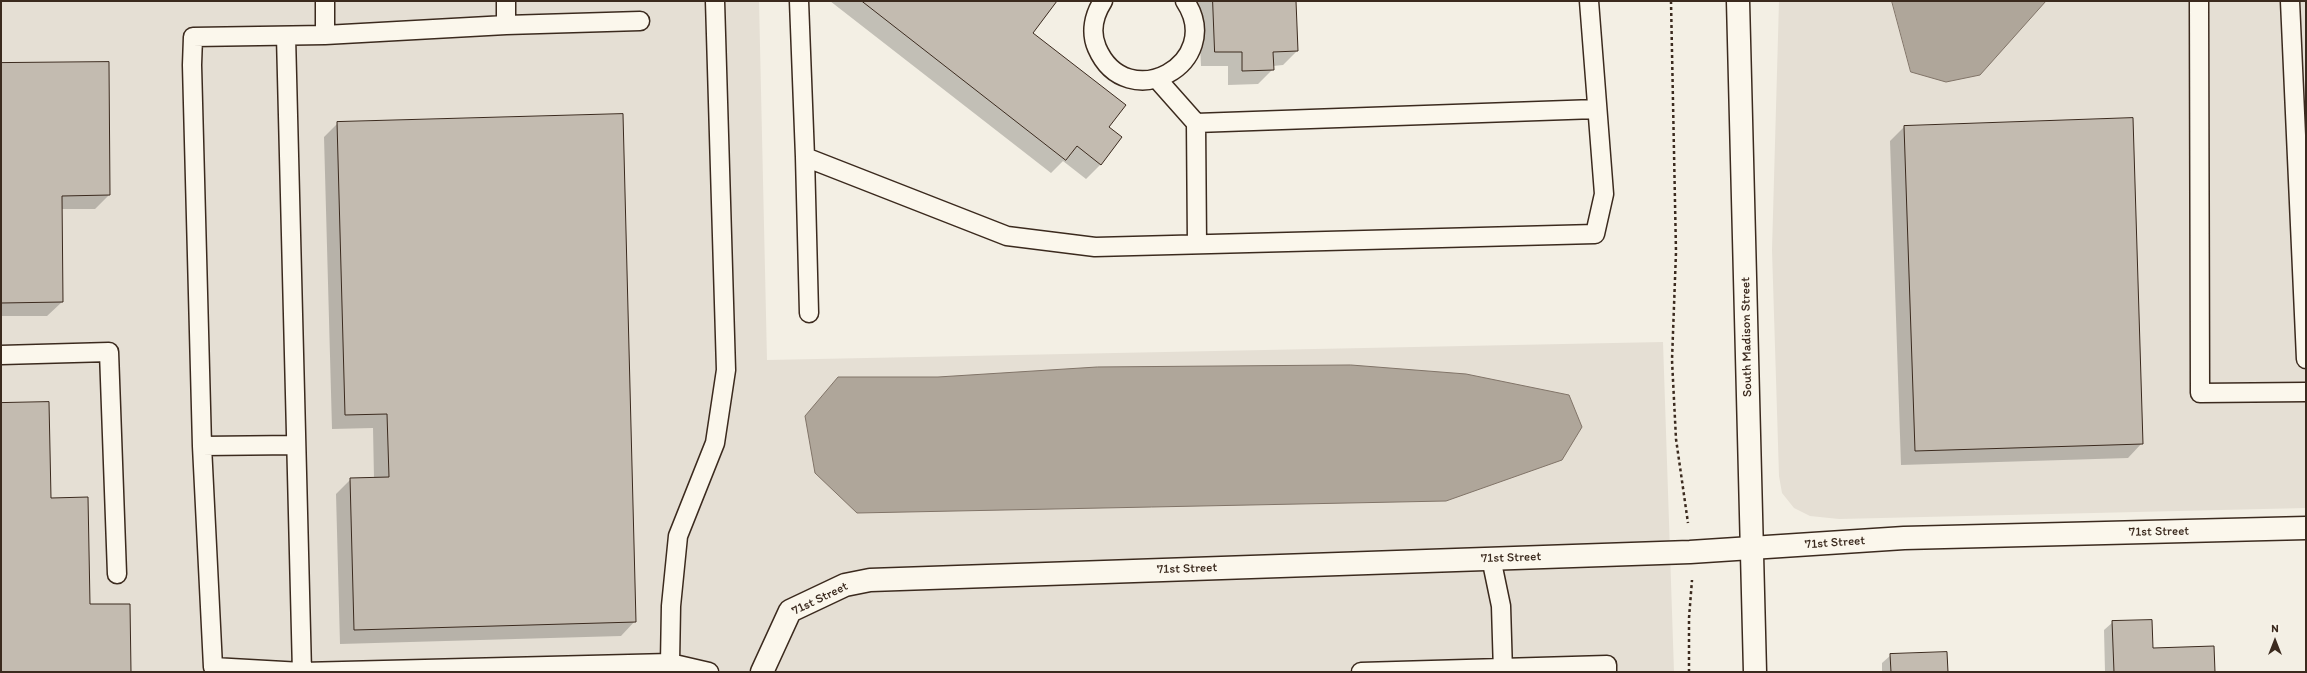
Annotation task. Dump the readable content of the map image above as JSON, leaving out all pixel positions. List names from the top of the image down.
{
  "streets": {
    "street": ["South Madison Street", "71st Street"]
  },
  "crossings": [
    ["South Madison Street", "71st Street"]
  ],
  "north": "top"
}
